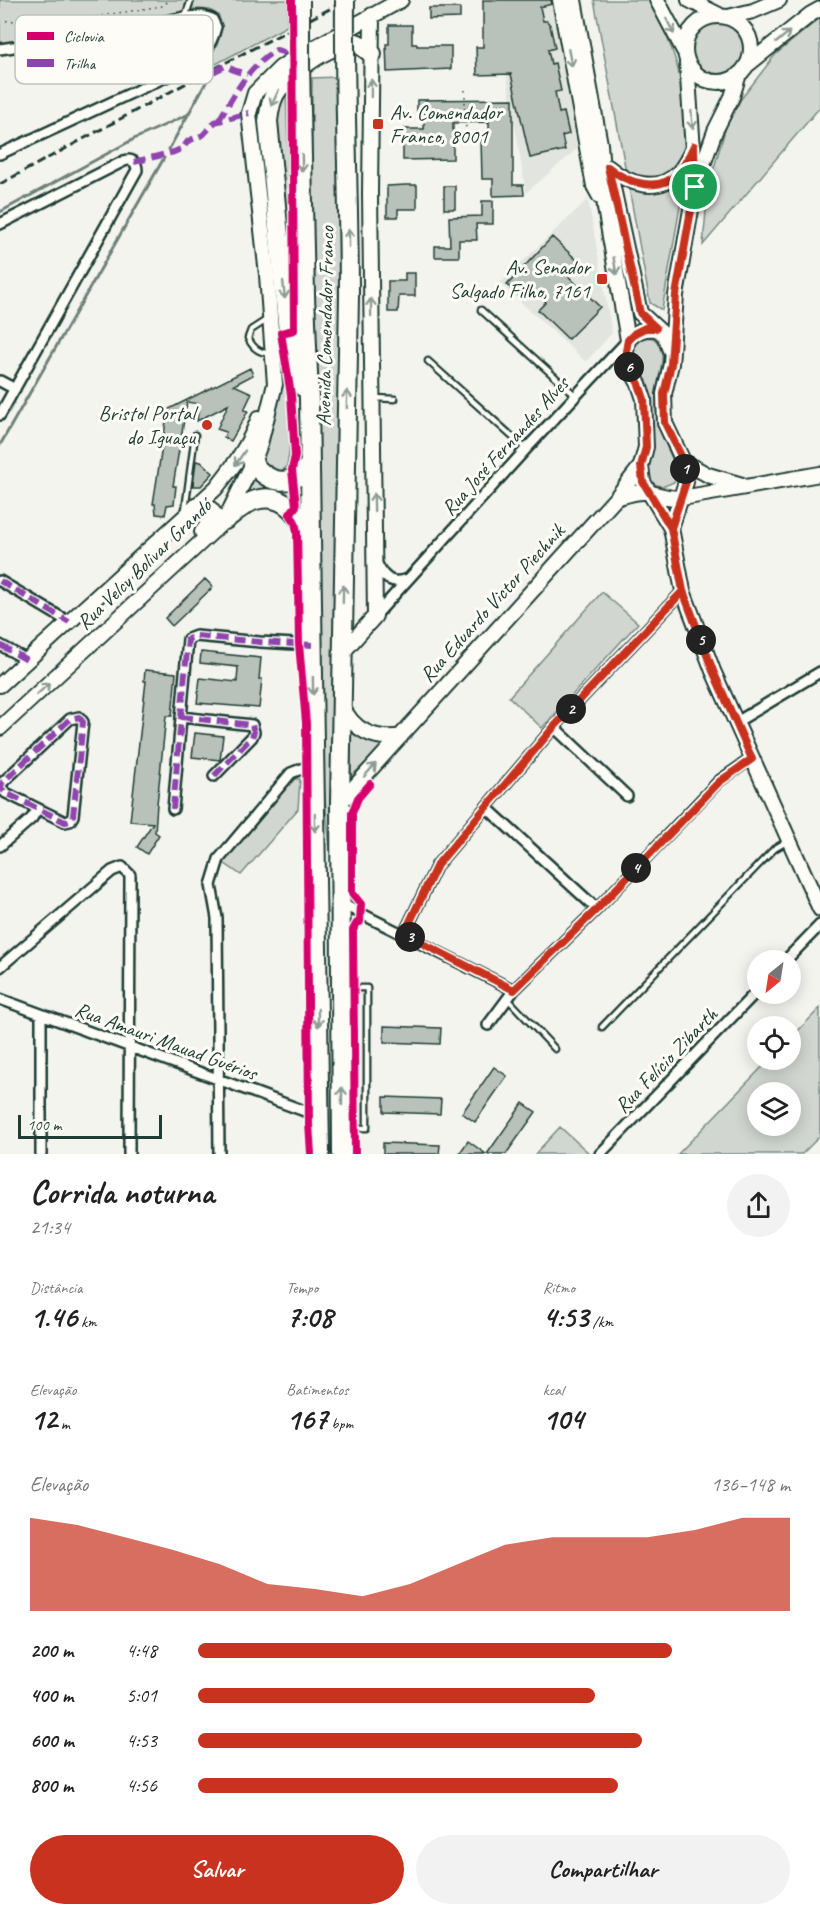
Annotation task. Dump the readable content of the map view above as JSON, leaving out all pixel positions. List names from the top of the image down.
{
  "streets": {
    "highway": ["Avenida Comendador Franco"],
    "main road": ["Rua Velcy Bolivar Grandó", "Rua Eduardo Victor Piechnik"],
    "street": ["Rua José Fernandes Alves", "Rua Amauri Mauad Guérios", "Rua Felício Zibarth"]
  },
  "crossings": [
    ["Avenida Comendador Franco", "Rua José Fernandes Alves"],
    ["Avenida Comendador Franco", "Rua Velcy Bolivar Grandó"],
    ["Avenida Comendador Franco", "Rua Eduardo Victor Piechnik"],
    ["Avenida Comendador Franco", "Rua Amauri Mauad Guérios"]
  ],
  "places": {
    "transit": ["Av. Comendador Franco, 8001", "Av. Senador Salgado Filho, 7161"],
    "other": ["Bristol Portal do Iguaçu"]
  },
  "legend": ["Ciclovia", "Trilha"],
  "scale_bar": "100 m",
  "north": "bottom left",
  "page": {
    "pins": [
      "6",
      "1",
      "5",
      "2",
      "4",
      "3"
    ],
    "scale": "100 m",
    "heading": ["Corrida noturna", "21:34"],
    "stats": [
      ["Distância", "1.46 km"],
      ["Tempo", "7:08"],
      ["Ritmo", "4:53 /km"],
      ["Elevação", "12 m"],
      ["Batimentos", "167 bpm"],
      ["kcal", "104"]
    ],
    "chart": ["Elevação", "136–148 m"],
    "list": [
      {
        "name": "200 m",
        "note": "4:48"
      },
      {
        "name": "400 m",
        "note": "5:01"
      },
      {
        "name": "600 m",
        "note": "4:53"
      },
      {
        "name": "800 m",
        "note": "4:56"
      }
    ],
    "buttons": ["Salvar", "Compartilhar"]
  }
}
